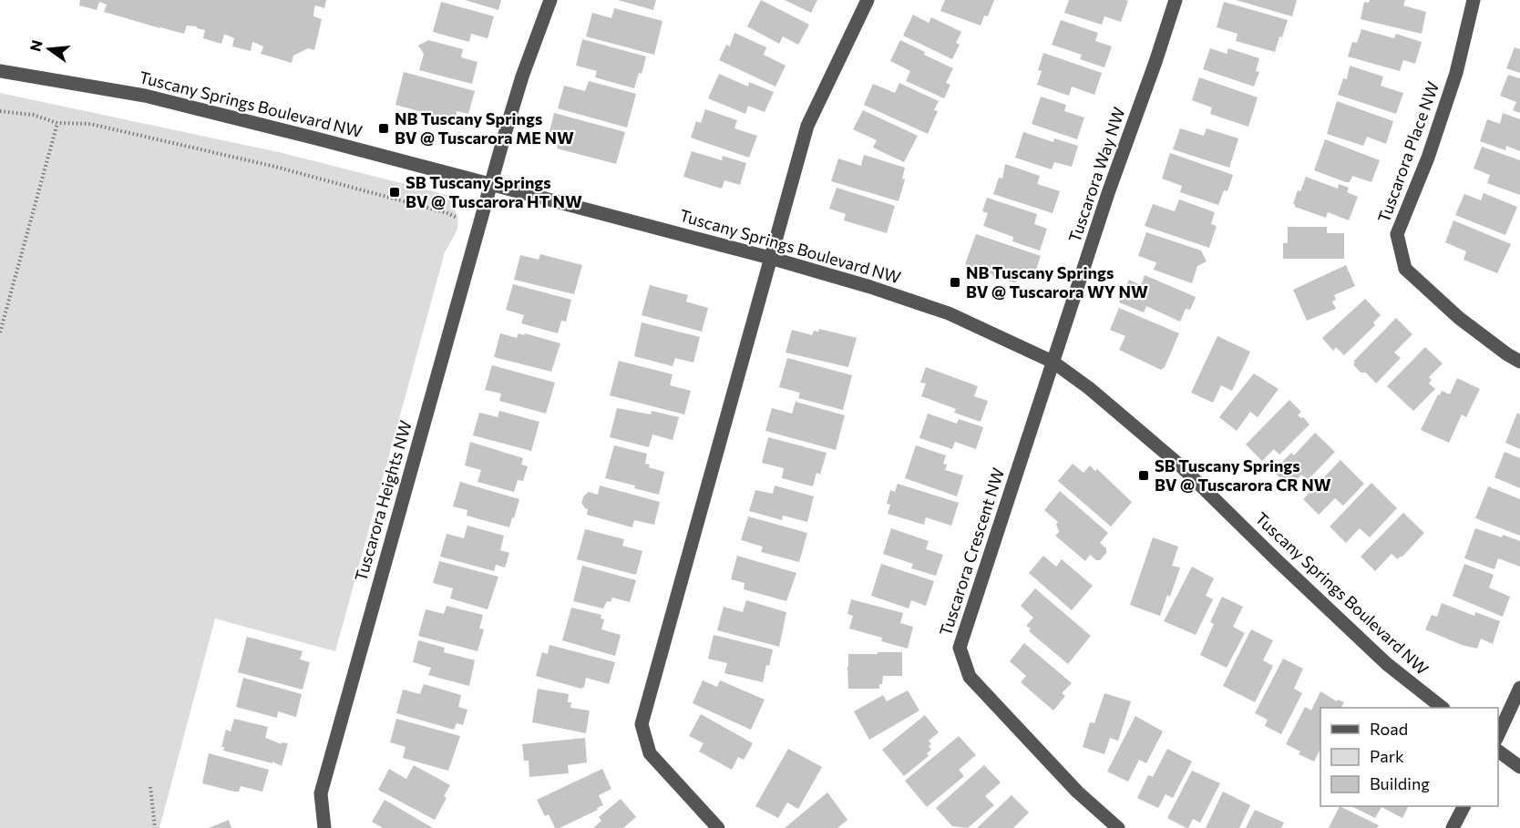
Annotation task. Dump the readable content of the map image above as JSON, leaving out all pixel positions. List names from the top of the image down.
{
  "streets": {
    "street": [
      "Tuscany Springs Boulevard NW",
      "Tuscarora Place NW",
      "Tuscarora Way NW",
      "Tuscarora Heights NW",
      "Tuscarora Crescent NW"
    ]
  },
  "crossings": [
    ["Tuscany Springs Boulevard NW", "Tuscarora Way NW"],
    ["Tuscany Springs Boulevard NW", "Tuscarora Heights NW"],
    ["Tuscany Springs Boulevard NW", "Tuscarora Crescent NW"],
    ["Tuscarora Way NW", "Tuscarora Crescent NW"]
  ],
  "places": {
    "transit": [
      "NB Tuscany Springs BV @ Tuscarora ME NW",
      "SB Tuscany Springs BV @ Tuscarora HT NW",
      "NB Tuscany Springs BV @ Tuscarora WY NW",
      "SB Tuscany Springs BV @ Tuscarora CR NW"
    ]
  },
  "legend": ["Road", "Park", "Building"],
  "north": "left"
}
